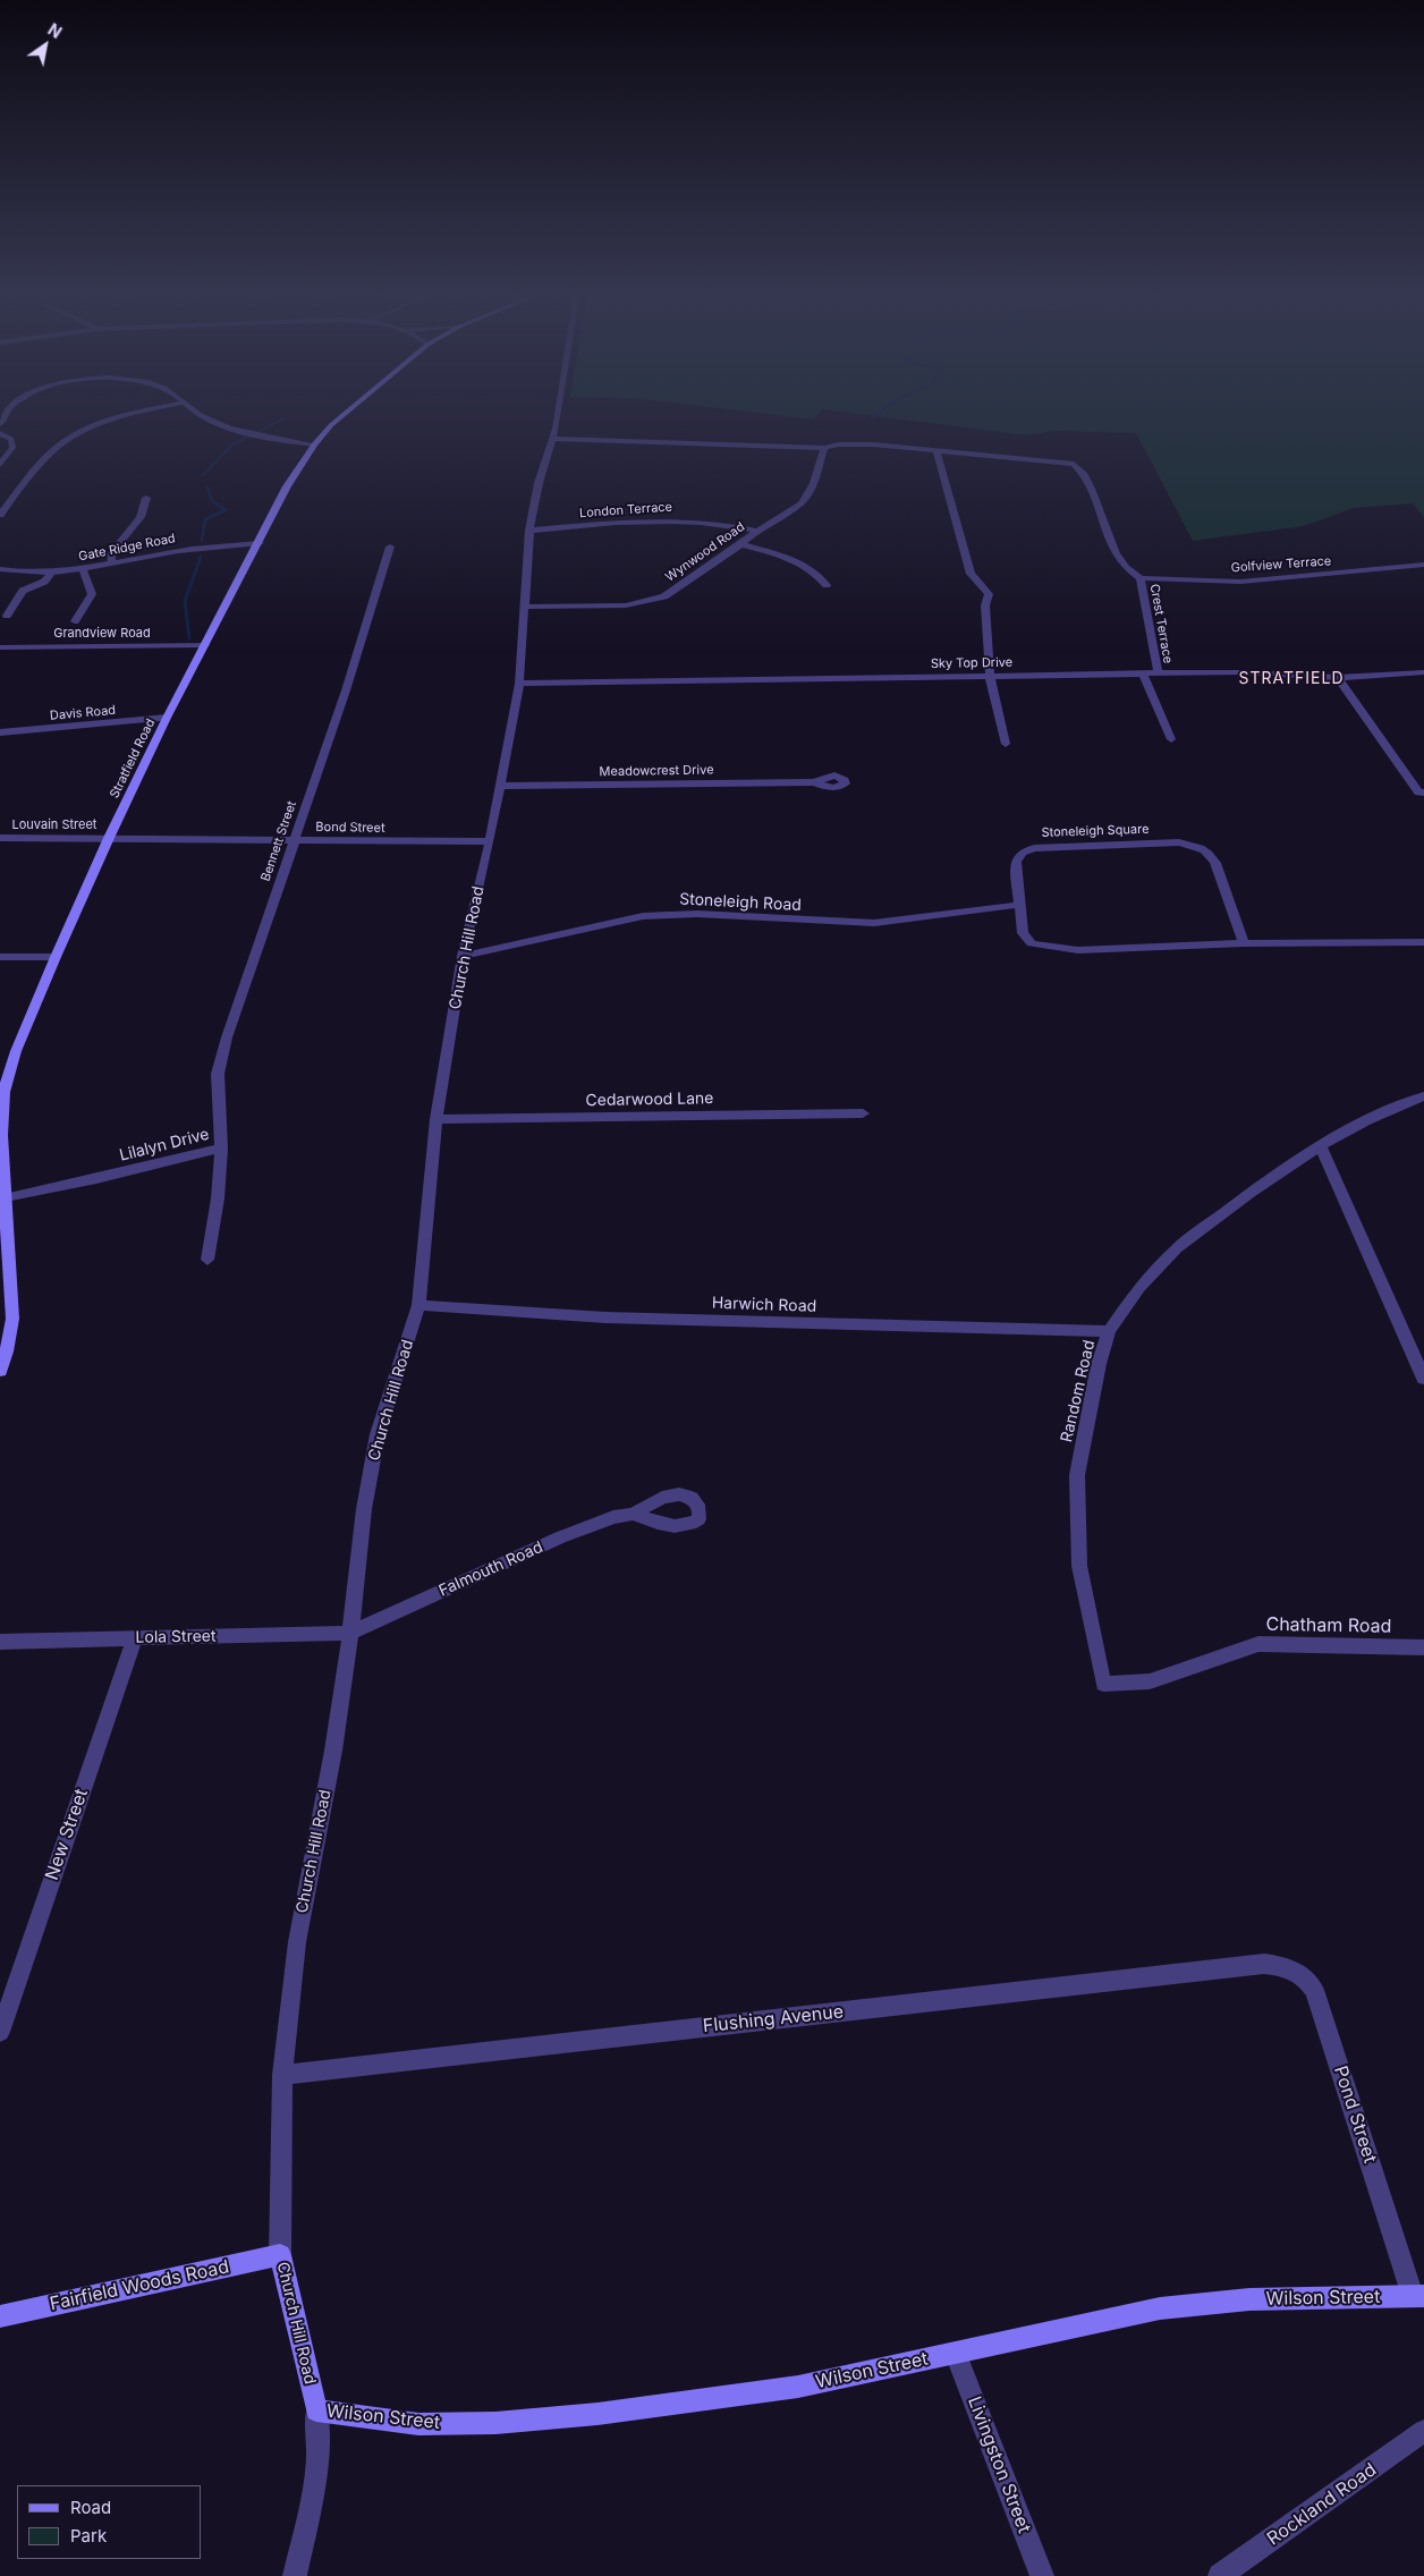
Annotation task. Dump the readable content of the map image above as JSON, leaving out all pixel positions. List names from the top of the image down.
{
  "streets": {
    "main road": [
      "Stratfield Road",
      "Church Hill Road",
      "Fairfield Woods Road",
      "Wilson Street"
    ],
    "street": [
      "London Terrace",
      "Gate Ridge Road",
      "Wynwood Road",
      "Golfview Terrace",
      "Crest Terrace",
      "Grandview Road",
      "Sky Top Drive",
      "Davis Road",
      "Meadowcrest Drive",
      "Louvain Street",
      "Bond Street",
      "Stoneleigh Square",
      "Bennett Street",
      "Stoneleigh Road",
      "Cedarwood Lane",
      "Lilalyn Drive",
      "Harwich Road",
      "Random Road",
      "Falmouth Road",
      "Chatham Road",
      "Lola Street",
      "New Street",
      "Flushing Avenue",
      "Pond Street",
      "Livingston Street",
      "Rockland Road"
    ]
  },
  "crossings": [
    ["London Terrace", "Wynwood Road"],
    ["London Terrace", "Church Hill Road"],
    ["Gate Ridge Road", "Stratfield Road"],
    ["Wynwood Road", "Church Hill Road"],
    ["Golfview Terrace", "Crest Terrace"],
    ["Crest Terrace", "Sky Top Drive"],
    ["Grandview Road", "Stratfield Road"],
    ["Sky Top Drive", "Church Hill Road"],
    ["Davis Road", "Stratfield Road"],
    ["Stratfield Road", "Louvain Street"],
    ["Stratfield Road", "Bond Street"],
    ["Stratfield Road", "Lilalyn Drive"],
    ["Meadowcrest Drive", "Church Hill Road"],
    ["Louvain Street", "Bond Street"],
    ["Bond Street", "Bennett Street"],
    ["Bond Street", "Church Hill Road"],
    ["Stoneleigh Square", "Stoneleigh Road"],
    ["Bennett Street", "Lilalyn Drive"],
    ["Stoneleigh Road", "Church Hill Road"],
    ["Church Hill Road", "Cedarwood Lane"],
    ["Church Hill Road", "Harwich Road"],
    ["Church Hill Road", "Falmouth Road"],
    ["Church Hill Road", "Lola Street"],
    ["Church Hill Road", "Flushing Avenue"],
    ["Church Hill Road", "Fairfield Woods Road"],
    ["Church Hill Road", "Wilson Street"],
    ["Harwich Road", "Random Road"],
    ["Random Road", "Chatham Road"],
    ["Falmouth Road", "Lola Street"],
    ["Lola Street", "New Street"],
    ["Flushing Avenue", "Pond Street"],
    ["Pond Street", "Wilson Street"],
    ["Wilson Street", "Livingston Street"]
  ],
  "districts": ["STRATFIELD"],
  "legend": ["Road", "Park"],
  "north": "top right"
}
